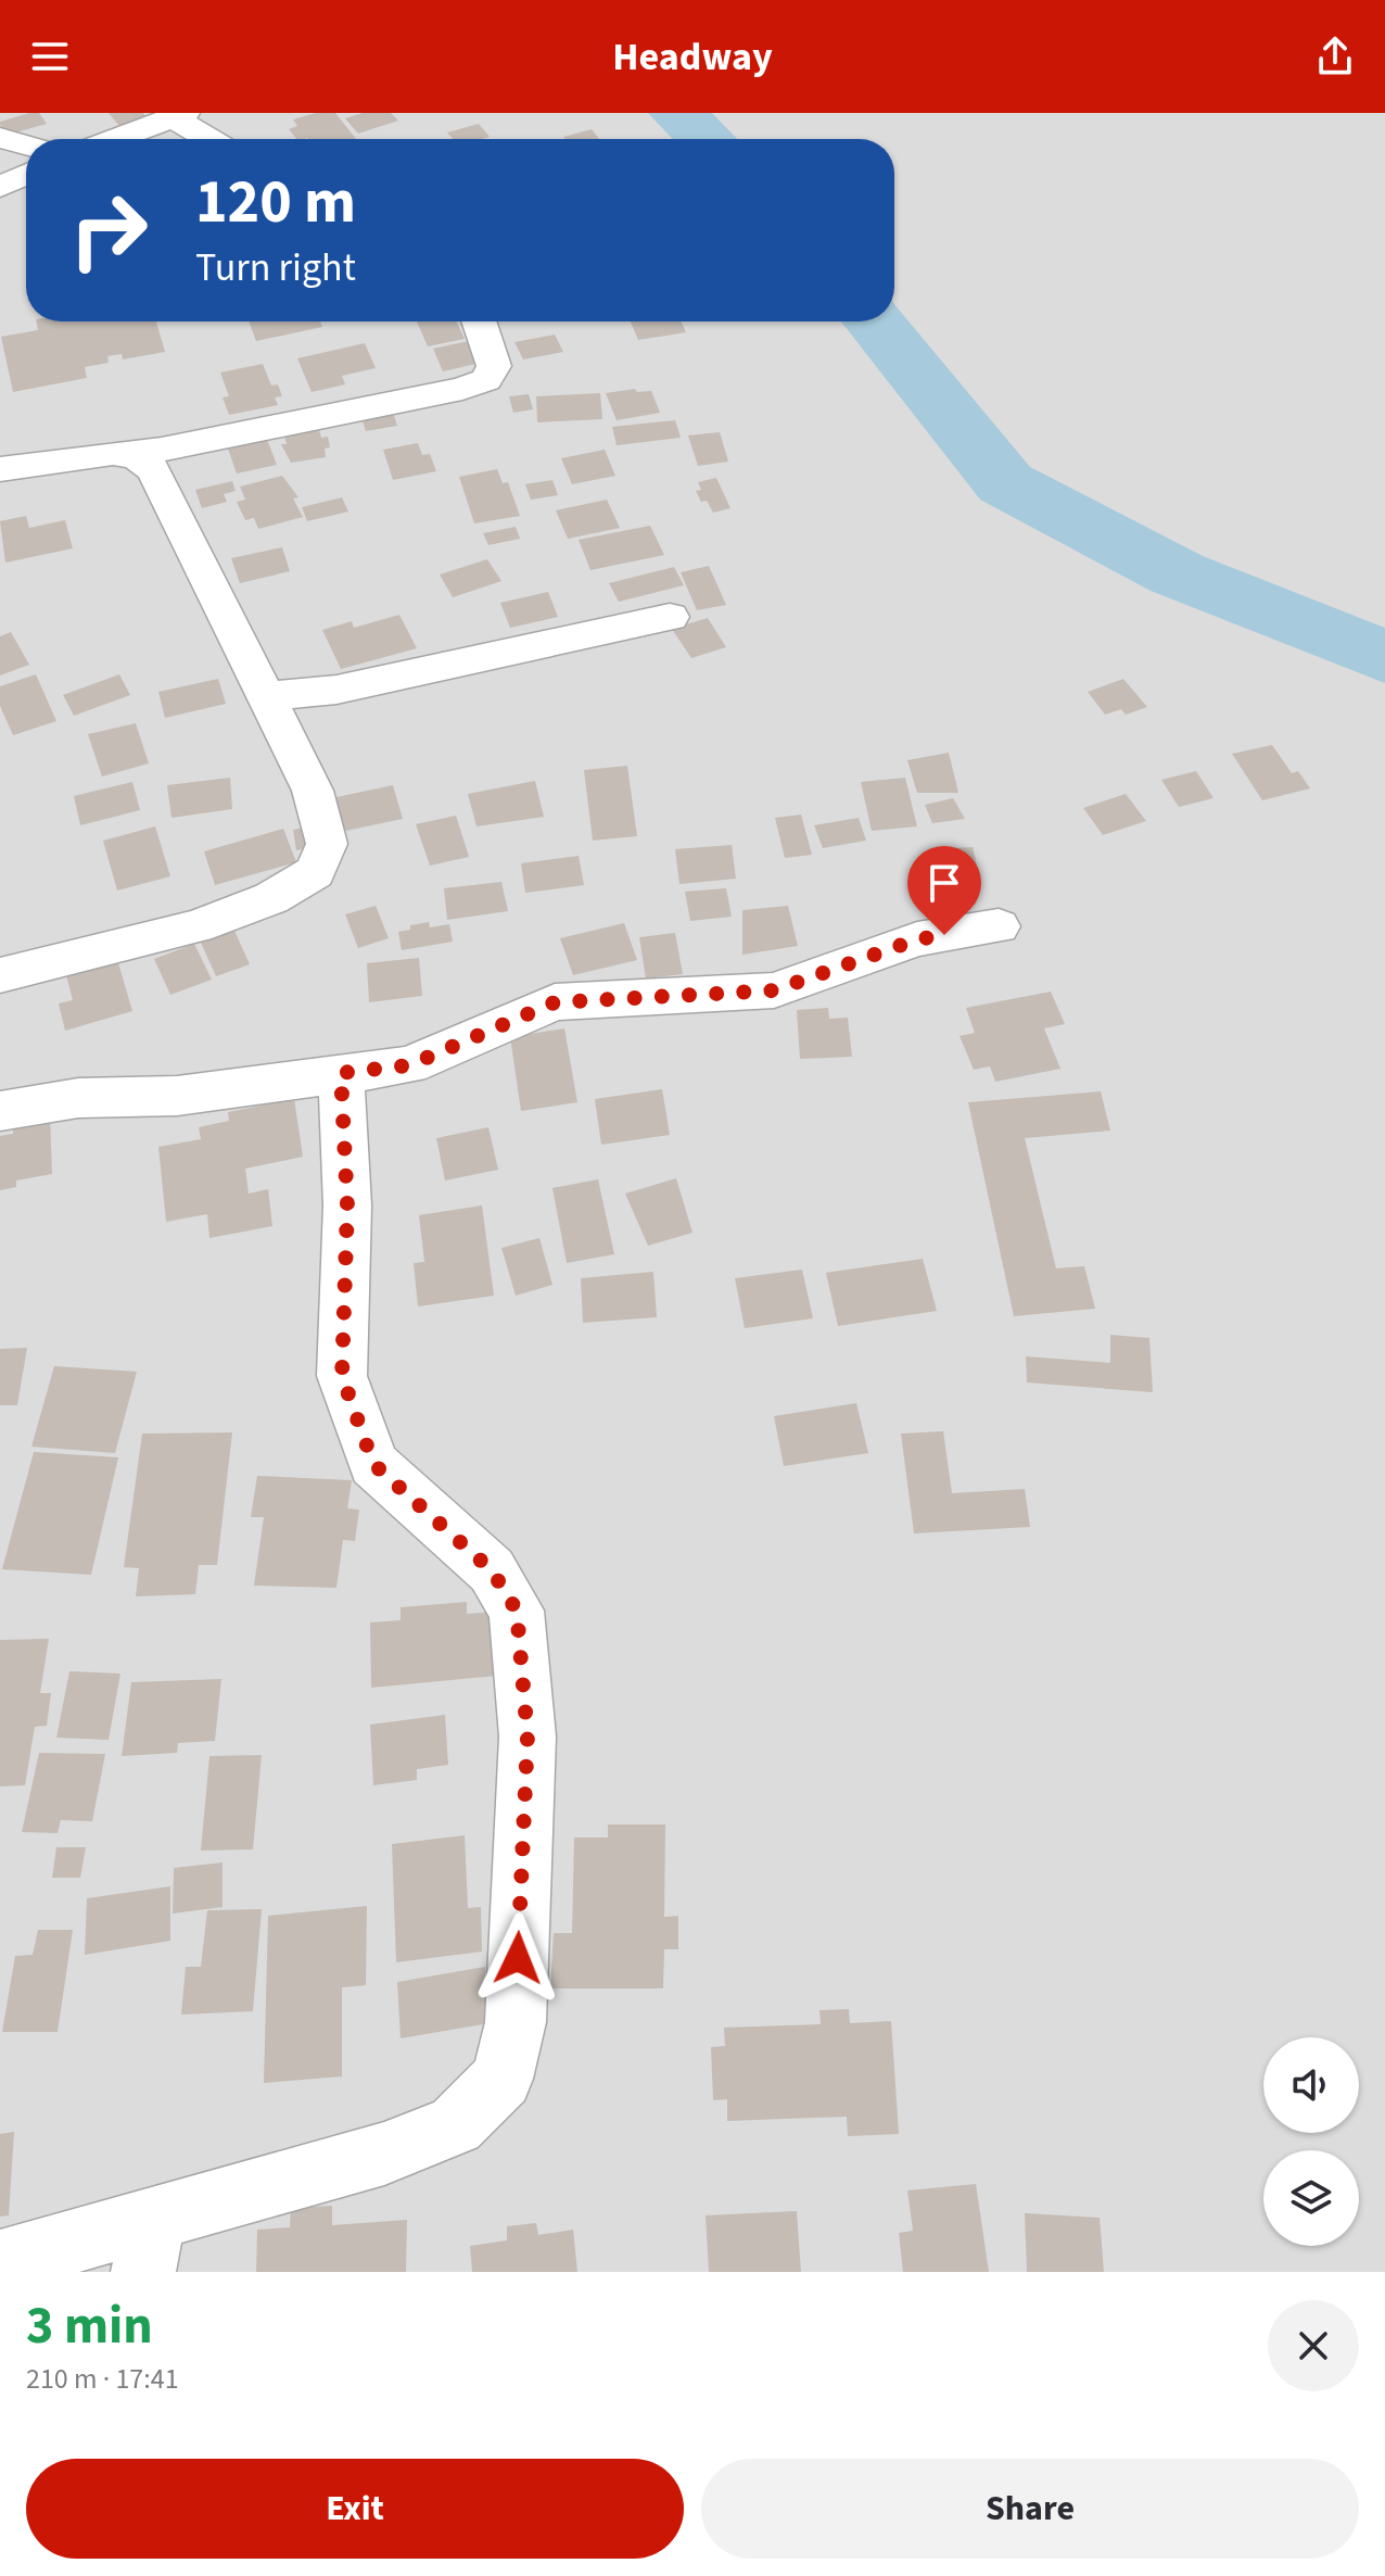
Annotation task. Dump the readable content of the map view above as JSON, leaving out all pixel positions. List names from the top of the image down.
{
  "page": {
    "header": "Headway",
    "turn": ["120 m", "Turn right"],
    "heading": ["3 min", "210 m · 17:41"],
    "buttons": ["Exit", "Share"]
  }
}
